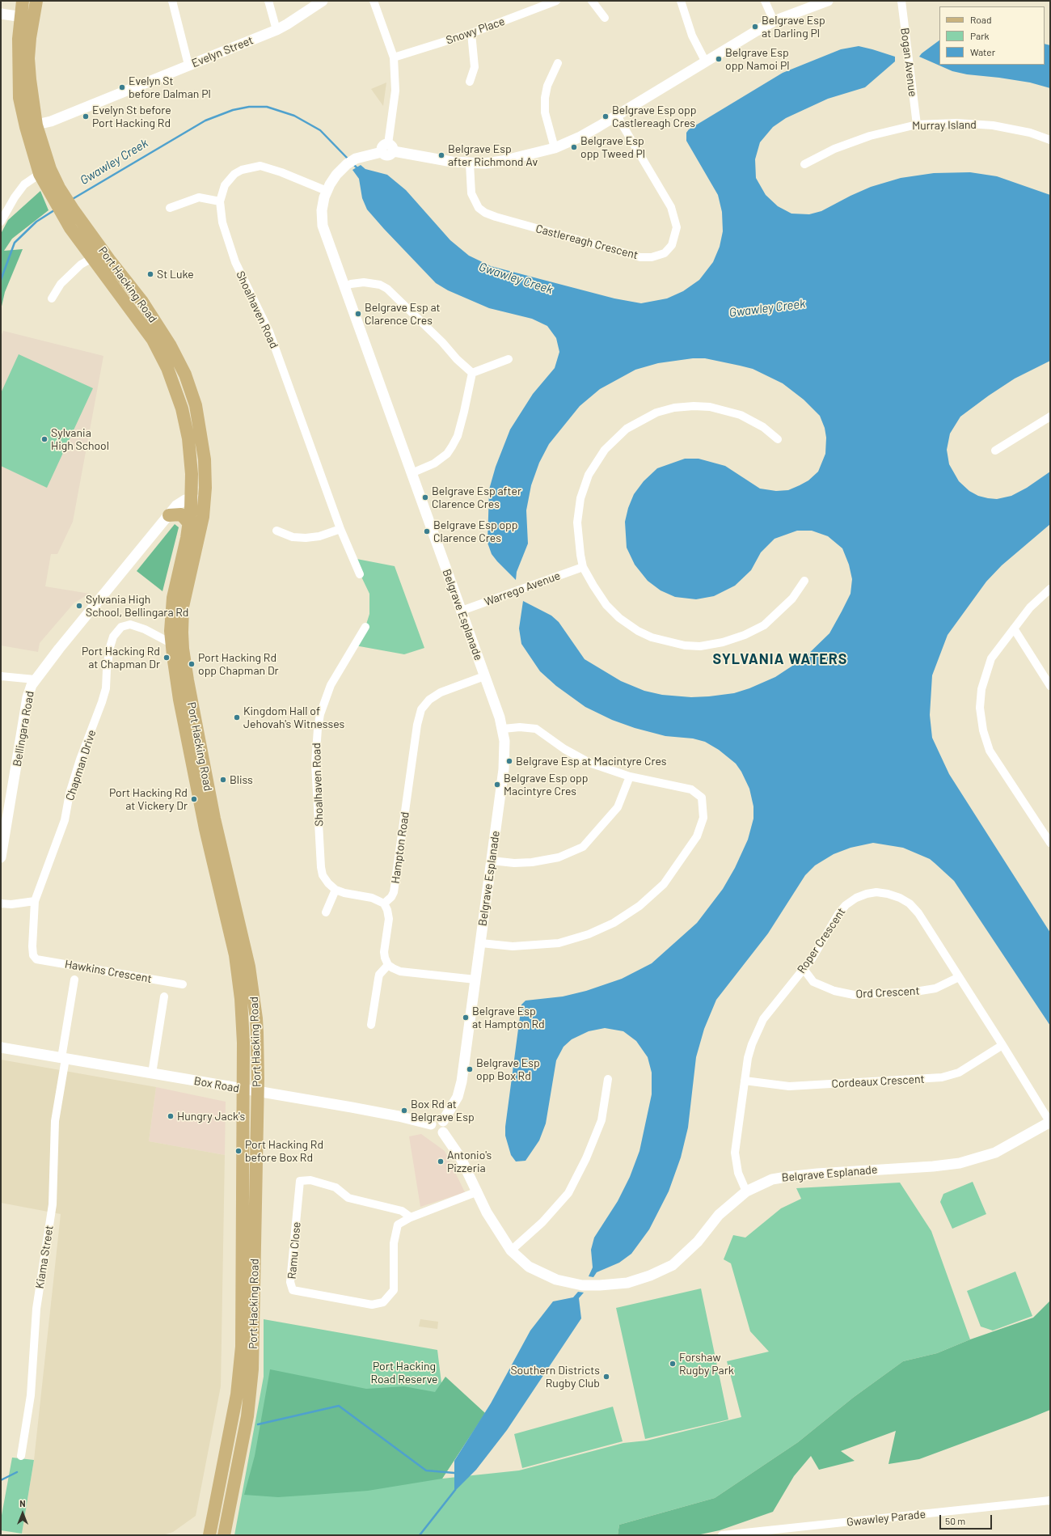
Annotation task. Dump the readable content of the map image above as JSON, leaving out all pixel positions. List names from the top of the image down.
{
  "streets": {
    "main road": ["Port Hacking Road"],
    "street": [
      "Snowy Place",
      "Evelyn Street",
      "Bogan Avenue",
      "Murray Island",
      "Castlereagh Crescent",
      "Shoalhaven Road",
      "Warrego Avenue",
      "Belgrave Esplanade",
      "Bellingara Road",
      "Chapman Drive",
      "Hampton Road",
      "Roper Crescent",
      "Hawkins Crescent",
      "Ord Crescent",
      "Cordeaux Crescent",
      "Box Road",
      "Ramu Close",
      "Kiama Street",
      "Gwawley Parade"
    ]
  },
  "crossings": [
    ["Evelyn Street", "Port Hacking Road"],
    ["Bogan Avenue", "Murray Island"],
    ["Castlereagh Crescent", "Belgrave Esplanade"],
    ["Port Hacking Road", "Bellingara Road"],
    ["Port Hacking Road", "Chapman Drive"],
    ["Port Hacking Road", "Box Road"],
    ["Shoalhaven Road", "Belgrave Esplanade"],
    ["Warrego Avenue", "Belgrave Esplanade"],
    ["Belgrave Esplanade", "Hampton Road"],
    ["Belgrave Esplanade", "Roper Crescent"],
    ["Belgrave Esplanade", "Box Road"],
    ["Belgrave Esplanade", "Ramu Close"],
    ["Chapman Drive", "Hawkins Crescent"],
    ["Roper Crescent", "Ord Crescent"],
    ["Roper Crescent", "Cordeaux Crescent"],
    ["Box Road", "Kiama Street"]
  ],
  "districts": ["SYLVANIA WATERS"],
  "water": ["Gwawley Creek"],
  "parks": ["Port Hacking Road Reserve"],
  "places": [
    "Belgrave Esp at Darling Pl",
    "Belgrave Esp opp Namoi Pl",
    "Evelyn St before Dalman Pl",
    "Evelyn St before Port Hacking Rd",
    "Belgrave Esp opp Castlereagh Cres",
    "Belgrave Esp opp Tweed Pl",
    "Belgrave Esp after Richmond Av",
    "St Luke",
    "Belgrave Esp at Clarence Cres",
    "Sylvania High School",
    "Belgrave Esp after Clarence Cres",
    "Belgrave Esp opp Clarence Cres",
    "Sylvania High School, Bellingara Rd",
    "Port Hacking Rd at Chapman Dr",
    "Port Hacking Rd opp Chapman Dr",
    "Kingdom Hall of Jehovah's Witnesses",
    "Belgrave Esp at Macintyre Cres",
    "Bliss",
    "Belgrave Esp opp Macintyre Cres",
    "Port Hacking Rd at Vickery Dr",
    "Belgrave Esp at Hampton Rd",
    "Belgrave Esp opp Box Rd",
    "Box Rd at Belgrave Esp",
    "Hungry Jack's",
    "Port Hacking Rd before Box Rd",
    "Antonio's Pizzeria",
    "Forshaw Rugby Park",
    "Southern Districts Rugby Club"
  ],
  "legend": ["Road", "Park", "Water"],
  "scale_bar": "50 m",
  "north": "top"
}
